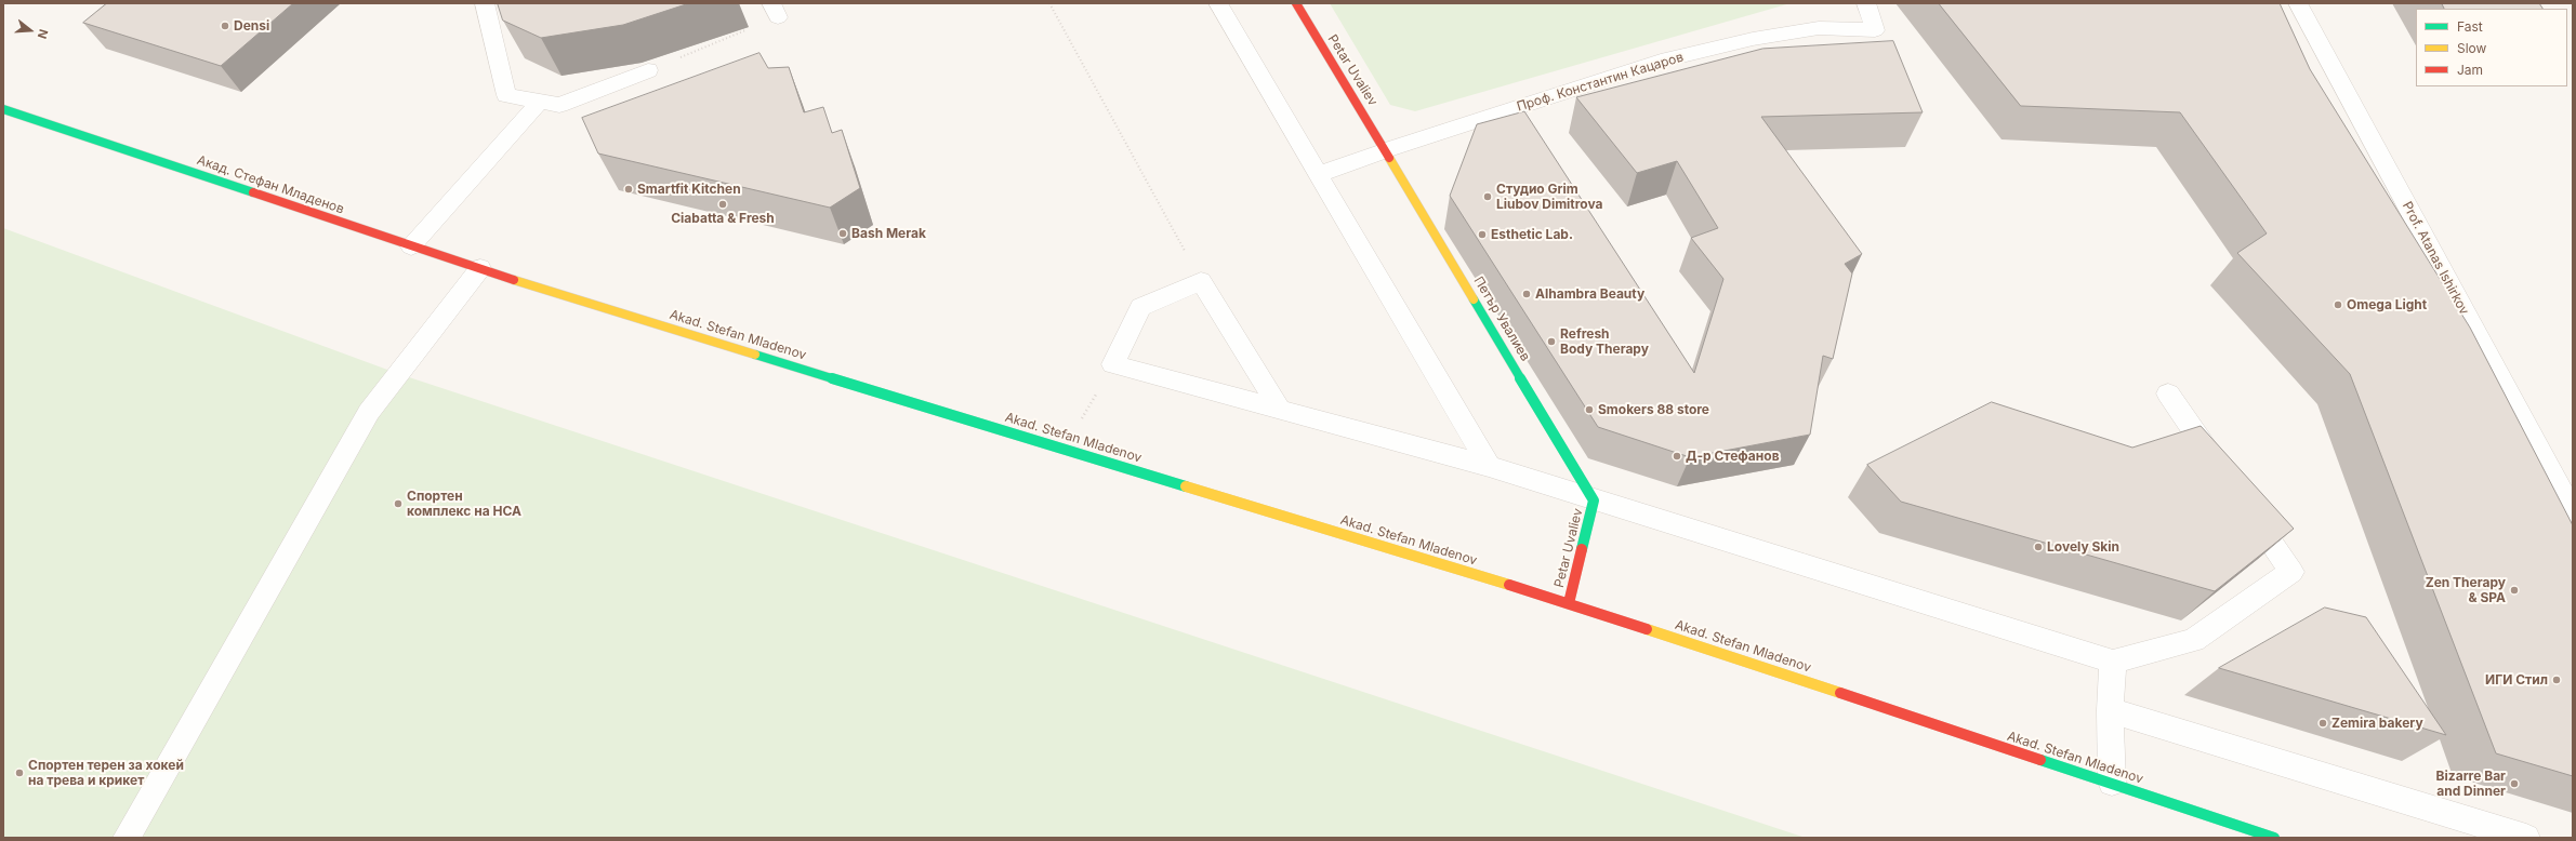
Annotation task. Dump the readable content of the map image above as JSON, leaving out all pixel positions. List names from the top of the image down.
{
  "streets": {
    "street": [
      "Petar Uvaliev",
      "Проф. Константин Кацаров",
      "Акад. Стефан Младенов",
      "Prof. Atanas Ishirkov",
      "Петър Увалиев",
      "Akad. Stefan Mladenov"
    ]
  },
  "crossings": [
    ["Petar Uvaliev", "Проф. Константин Кацаров"],
    ["Petar Uvaliev", "Петър Увалиев"],
    ["Petar Uvaliev", "Akad. Stefan Mladenov"],
    ["Проф. Константин Кацаров", "Петър Увалиев"],
    ["Акад. Стефан Младенов", "Akad. Stefan Mladenov"]
  ],
  "places": [
    "Densi",
    "Smartfit Kitchen",
    "Студио Grim Liubov Dimitrova",
    "Ciabatta & Fresh",
    "Bash Merak",
    "Esthetic Lab.",
    "Alhambra Beauty",
    "Omega Light",
    "Refresh Body Therapy",
    "Smokers 88 store",
    "Д-р Стефанов",
    "Спортен комплекс на НСА",
    "Lovely Skin",
    "Zen Therapy & SPA",
    "ИГИ Стил",
    "Zemira bakery",
    "Спортен терен за хокей на трева и крикет",
    "Bizarre Bar and Dinner"
  ],
  "legend": ["Fast", "Slow", "Jam"],
  "north": "right"
}
